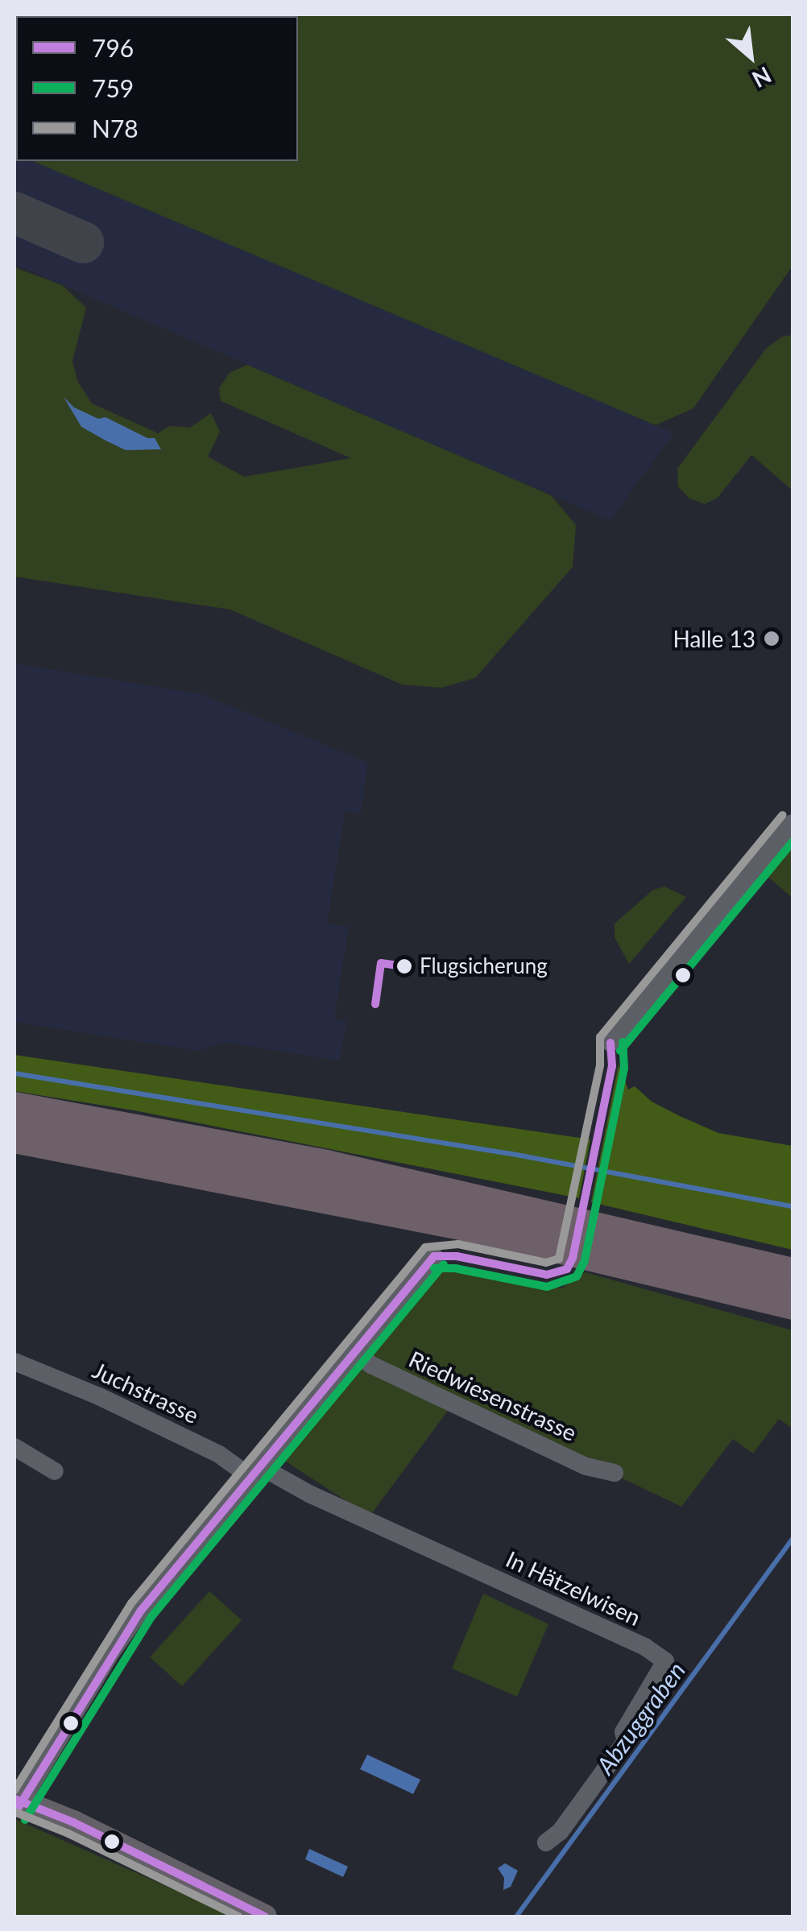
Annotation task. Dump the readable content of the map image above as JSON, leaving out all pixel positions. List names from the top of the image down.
{
  "streets": {
    "street": ["Juchstrasse", "Riedwiesenstrasse", "In Hätzelwisen"]
  },
  "crossings": [
    ["Juchstrasse", "In Hätzelwisen"]
  ],
  "water": ["Abzuggraben"],
  "places": ["Halle 13", "Flugsicherung"],
  "lines": ["transit line N78", "transit line 759", "transit line 796"],
  "legend": ["796", "759", "N78"],
  "north": "bottom right"
}
